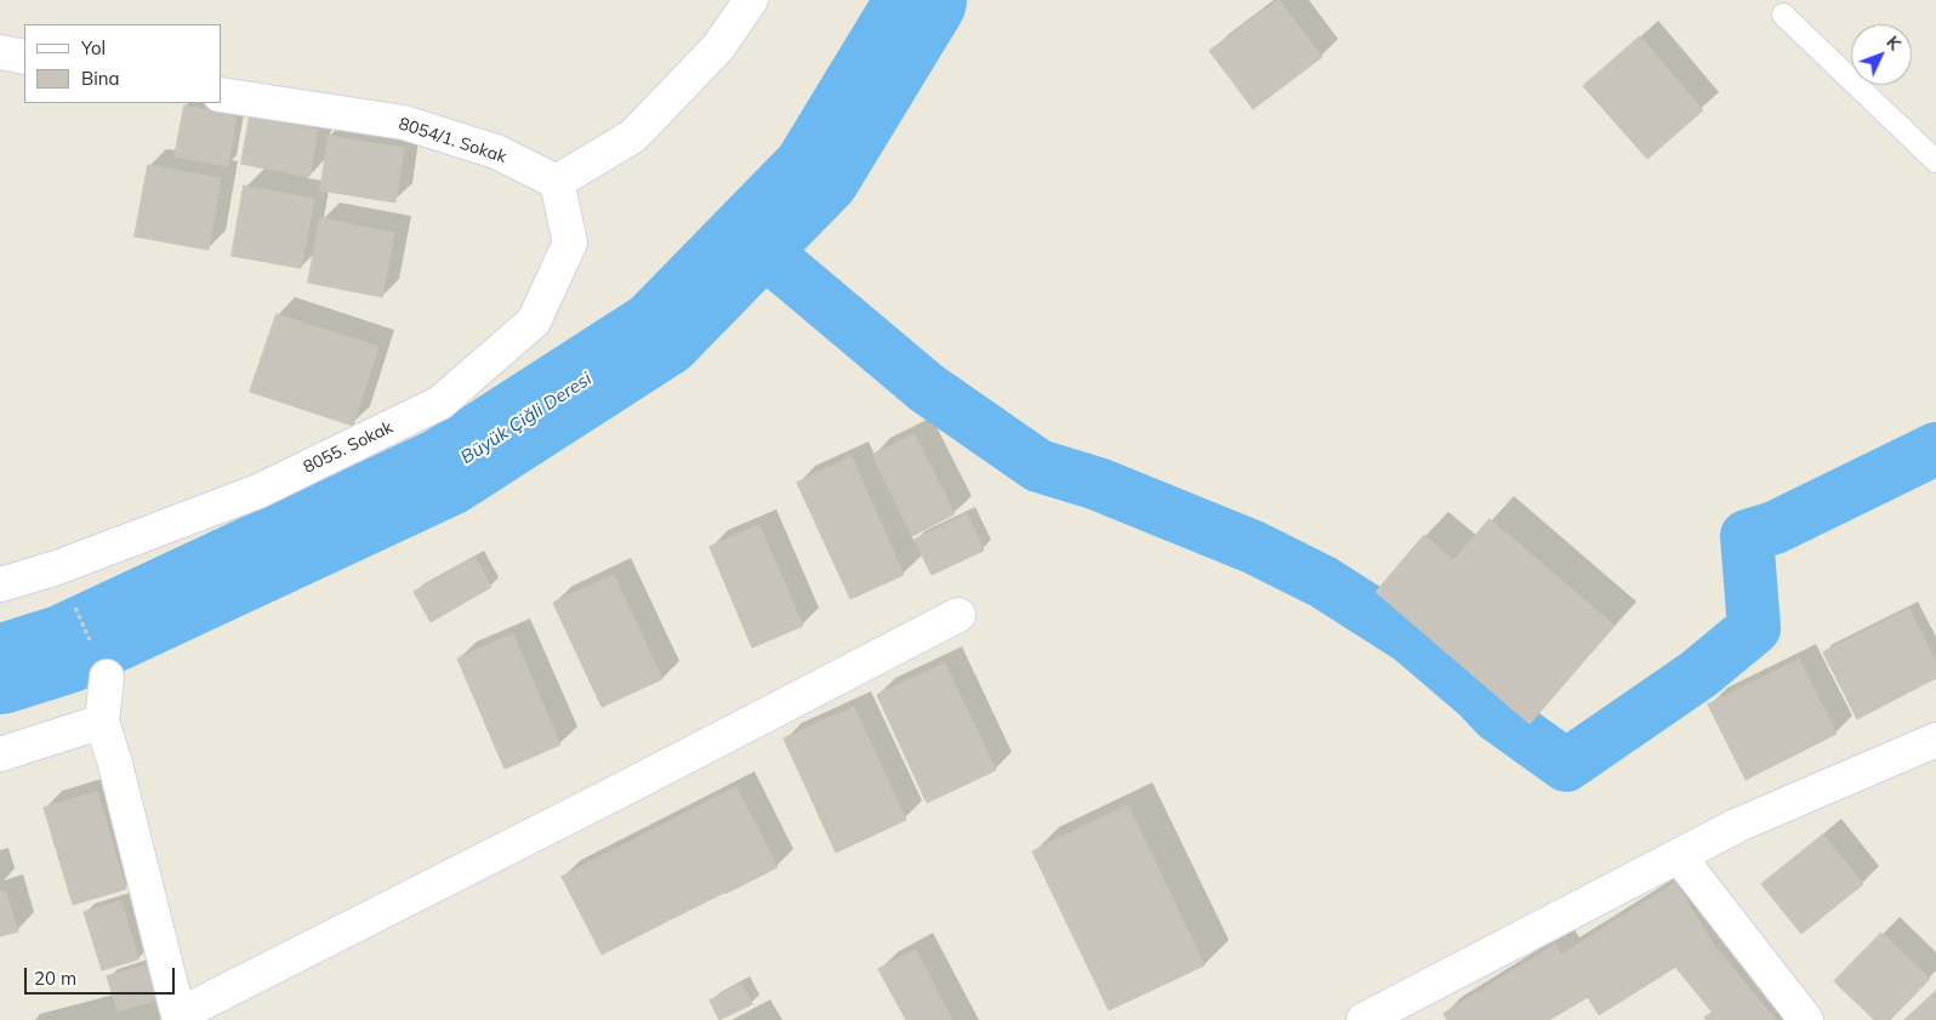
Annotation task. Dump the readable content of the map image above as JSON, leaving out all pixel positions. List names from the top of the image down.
{
  "streets": {
    "street": ["8054/1. Sokak", "8055. Sokak"]
  },
  "crossings": [
    ["8054/1. Sokak", "8055. Sokak"]
  ],
  "water": ["Büyük Çiğli Deresi"],
  "legend": ["Yol", "Bina"],
  "scale_bar": "20 m",
  "north": "top right"
}
